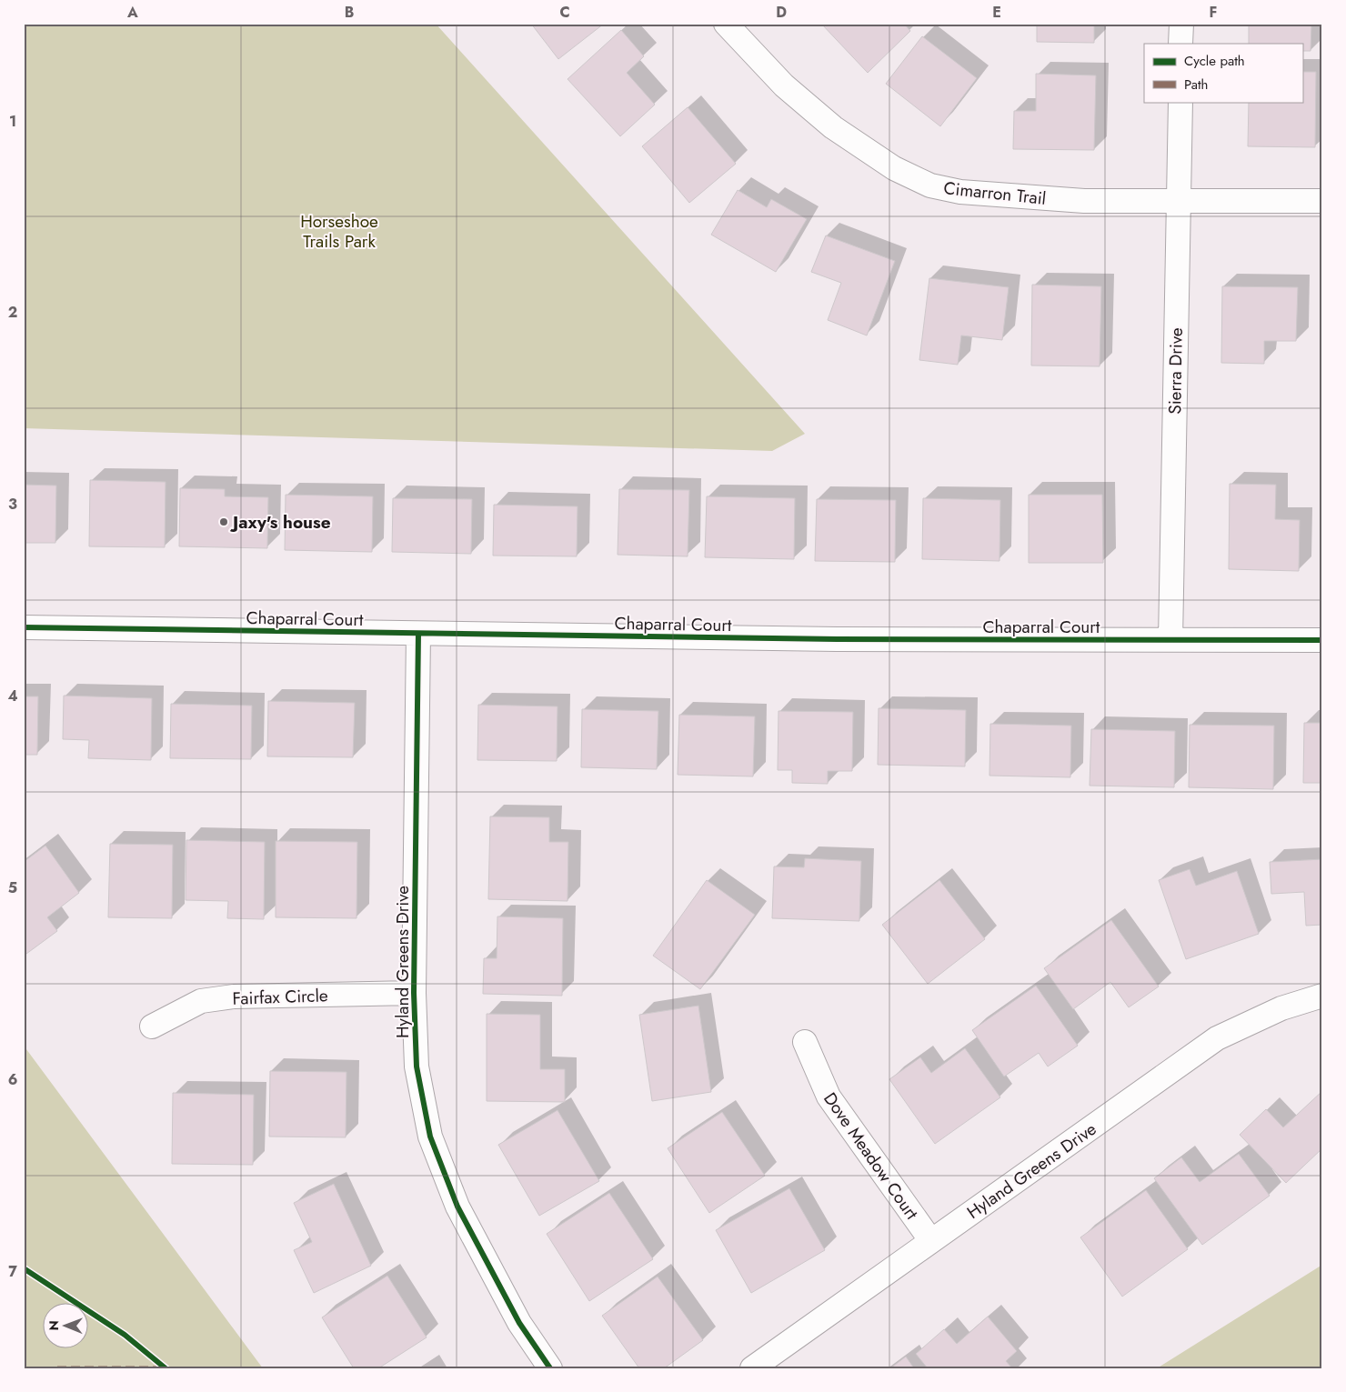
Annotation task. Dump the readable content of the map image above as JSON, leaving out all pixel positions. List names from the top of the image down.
{
  "streets": {
    "street": [
      "Cimarron Trail",
      "Sierra Drive",
      "Chaparral Court",
      "Hyland Greens Drive",
      "Fairfax Circle",
      "Dove Meadow Court"
    ]
  },
  "crossings": [
    ["Cimarron Trail", "Sierra Drive"],
    ["Sierra Drive", "Chaparral Court"],
    ["Chaparral Court", "Hyland Greens Drive"],
    ["Hyland Greens Drive", "Fairfax Circle"],
    ["Hyland Greens Drive", "Dove Meadow Court"]
  ],
  "parks": ["Horseshoe Trails Park"],
  "places": ["Jaxy's house"],
  "legend": ["Cycle path", "Path"],
  "north": "left",
  "grid": {
    "columns": [
      "A",
      "B",
      "C",
      "D",
      "E",
      "F"
    ],
    "rows": [
      "1",
      "2",
      "3",
      "4",
      "5",
      "6",
      "7"
    ]
  }
}
